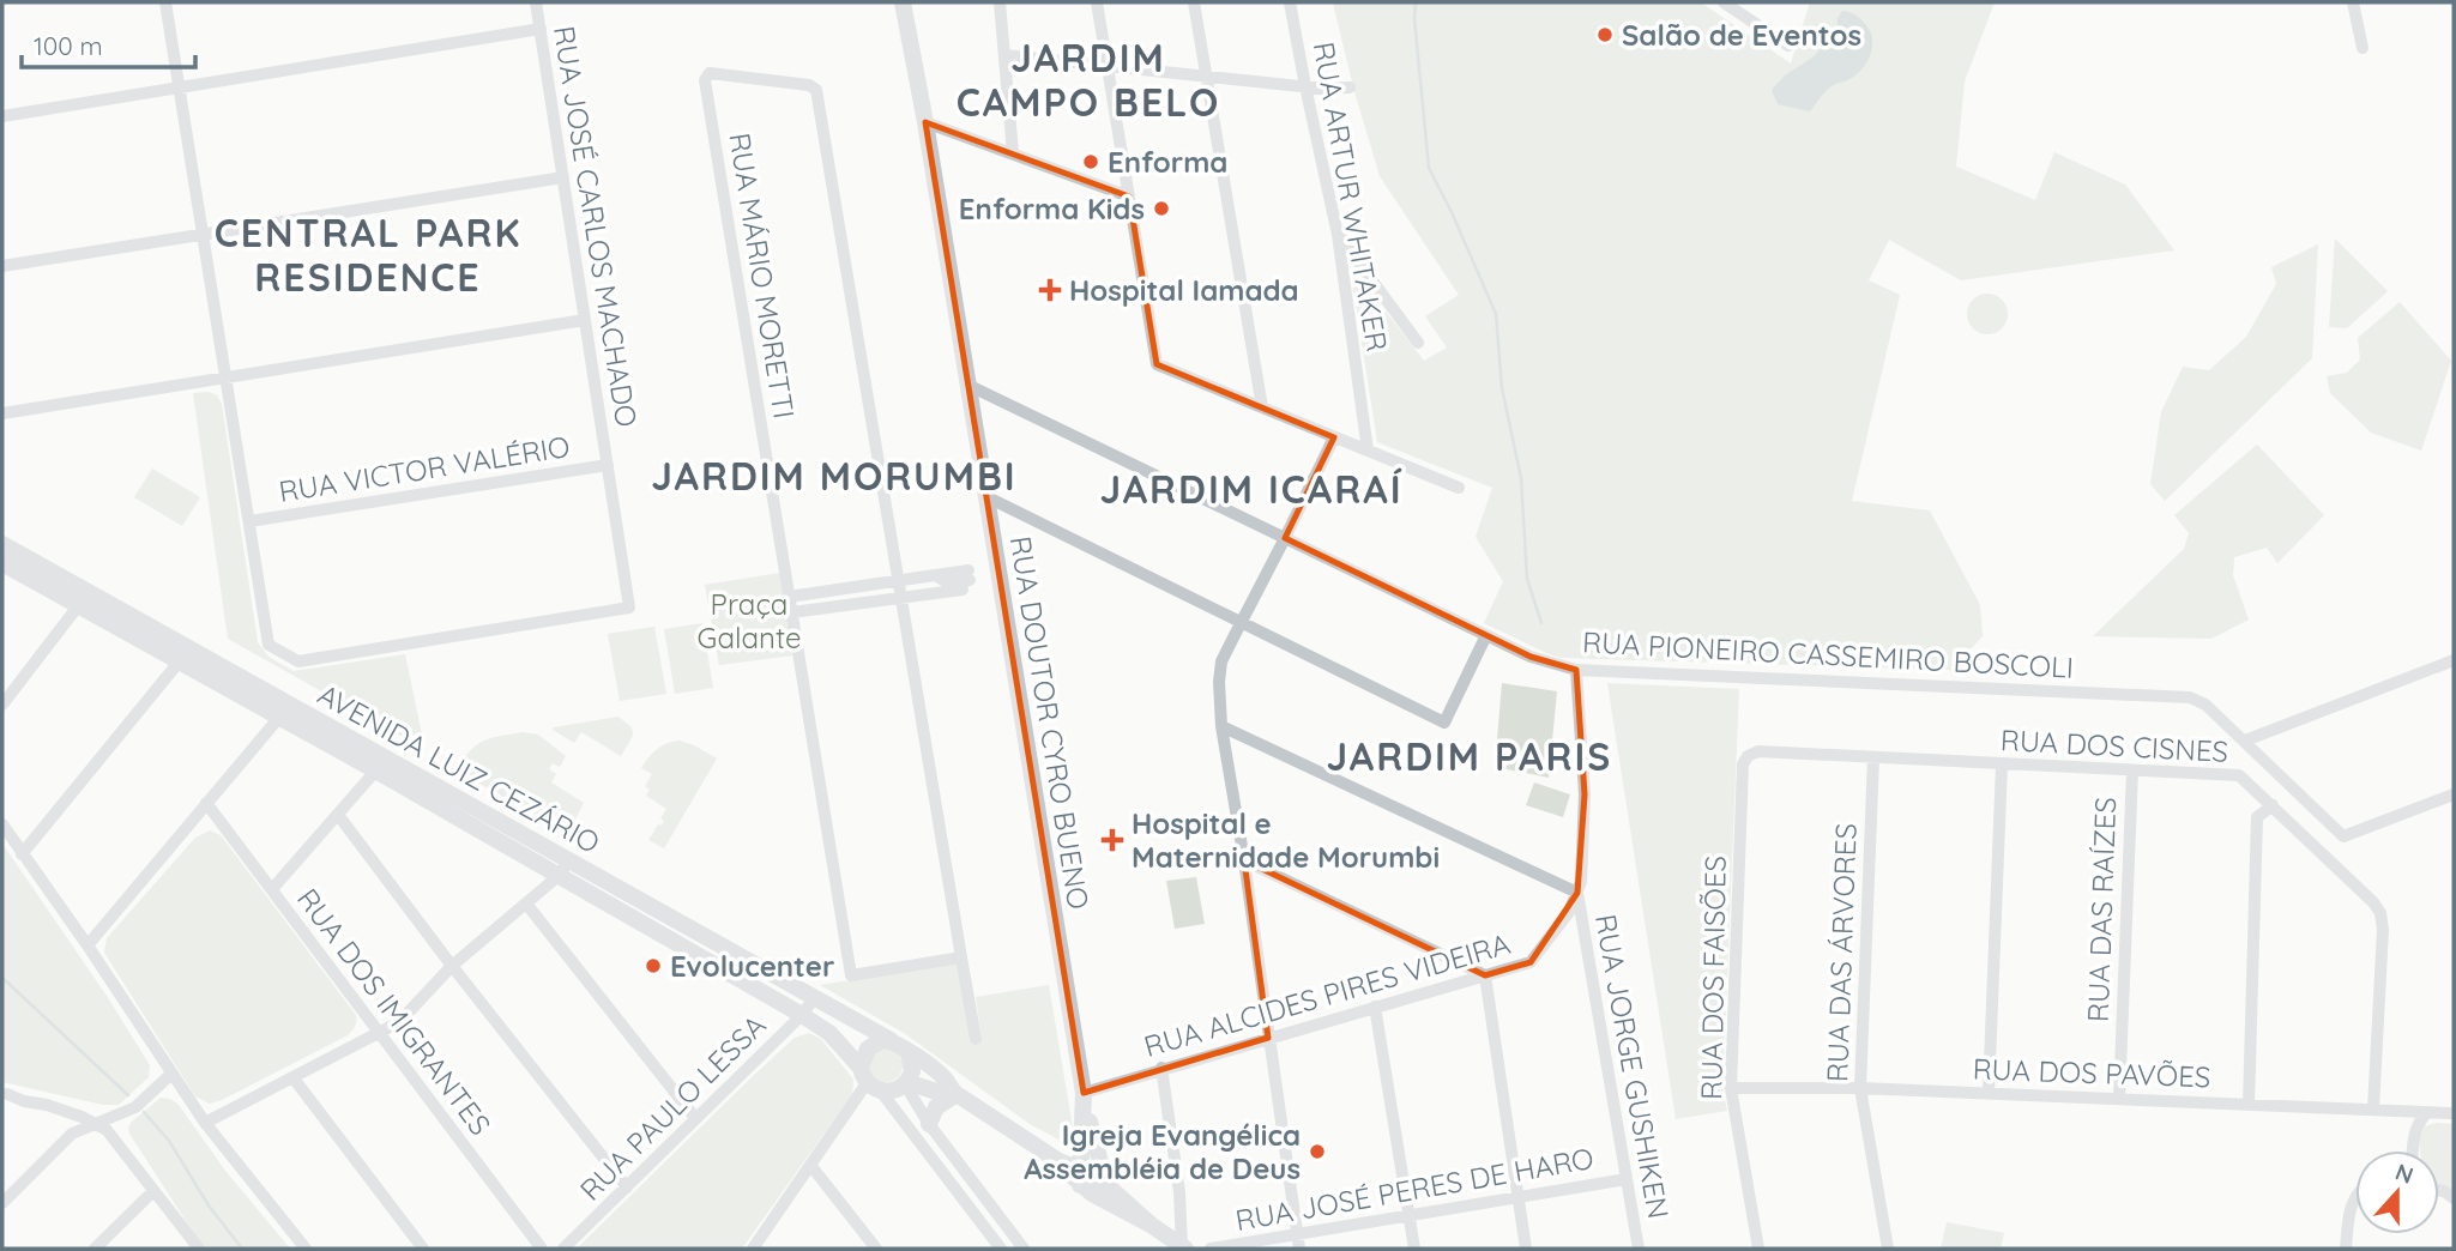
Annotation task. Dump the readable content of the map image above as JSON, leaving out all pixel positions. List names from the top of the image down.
{
  "streets": {
    "street": [
      "RUA ARTUR WHITAKER",
      "RUA JOSÉ CARLOS MACHADO",
      "RUA MÁRIO MORETTI",
      "RUA VICTOR VALÉRIO",
      "RUA PIONEIRO CASSEMIRO BOSCOLI",
      "RUA DOUTOR CYRO BUENO",
      "RUA DOS CISNES",
      "AVENIDA LUIZ CEZÁRIO",
      "RUA DAS RAÍZES",
      "RUA DAS ÁRVORES",
      "RUA DOS FAISÕES",
      "RUA ALCIDES PIRES VIDEIRA",
      "RUA DOS IMIGRANTES",
      "RUA JORGE GUSHIKEN",
      "RUA DOS PAVÕES",
      "RUA PAULO LESSA",
      "RUA JOSÉ PERES DE HARO"
    ]
  },
  "crossings": [
    ["RUA JOSÉ CARLOS MACHADO", "RUA VICTOR VALÉRIO"],
    ["RUA PIONEIRO CASSEMIRO BOSCOLI", "RUA DOUTOR CYRO BUENO"],
    ["RUA PIONEIRO CASSEMIRO BOSCOLI", "RUA ALCIDES PIRES VIDEIRA"],
    ["RUA DOUTOR CYRO BUENO", "RUA ALCIDES PIRES VIDEIRA"],
    ["RUA DOS CISNES", "RUA DAS RAÍZES"],
    ["RUA DOS CISNES", "RUA DAS ÁRVORES"],
    ["RUA DOS CISNES", "RUA DOS FAISÕES"],
    ["RUA DOS CISNES", "RUA DOS PAVÕES"],
    ["AVENIDA LUIZ CEZÁRIO", "RUA PAULO LESSA"],
    ["RUA DAS RAÍZES", "RUA DOS PAVÕES"],
    ["RUA DAS ÁRVORES", "RUA DOS PAVÕES"],
    ["RUA DOS FAISÕES", "RUA DOS PAVÕES"],
    ["RUA ALCIDES PIRES VIDEIRA", "RUA JORGE GUSHIKEN"],
    ["RUA JORGE GUSHIKEN", "RUA JOSÉ PERES DE HARO"]
  ],
  "districts": [
    "JARDIM CAMPO BELO",
    "CENTRAL PARK RESIDENCE",
    "JARDIM MORUMBI",
    "JARDIM ICARAÍ",
    "JARDIM PARIS"
  ],
  "parks": ["Praça Galante"],
  "places": {
    "other": [
      "Salão de Eventos",
      "Enforma",
      "Enforma Kids",
      "Evolucenter",
      "Igreja Evangélica Assembléia de Deus"
    ],
    "health": ["Hospital Iamada", "Hospital e Maternidade Morumbi"]
  },
  "scale_bar": "100 m",
  "north": "top"
}
